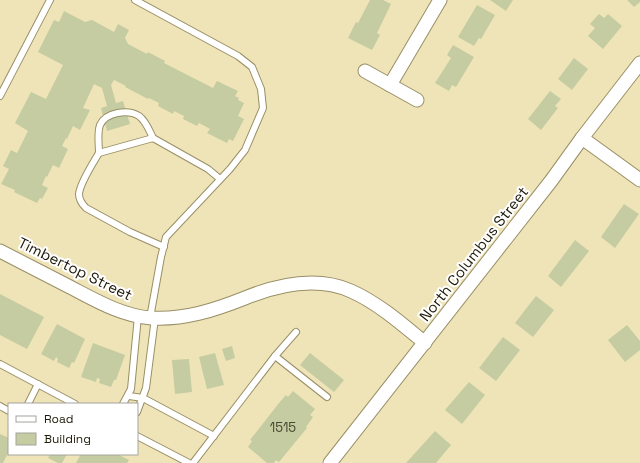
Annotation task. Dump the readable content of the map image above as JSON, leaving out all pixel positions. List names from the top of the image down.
{
  "streets": {
    "street": ["North Columbus Street", "Timbertop Street"]
  },
  "crossings": [
    ["North Columbus Street", "Timbertop Street"]
  ],
  "house_numbers": ["1515"],
  "legend": ["Road", "Building"]
}
